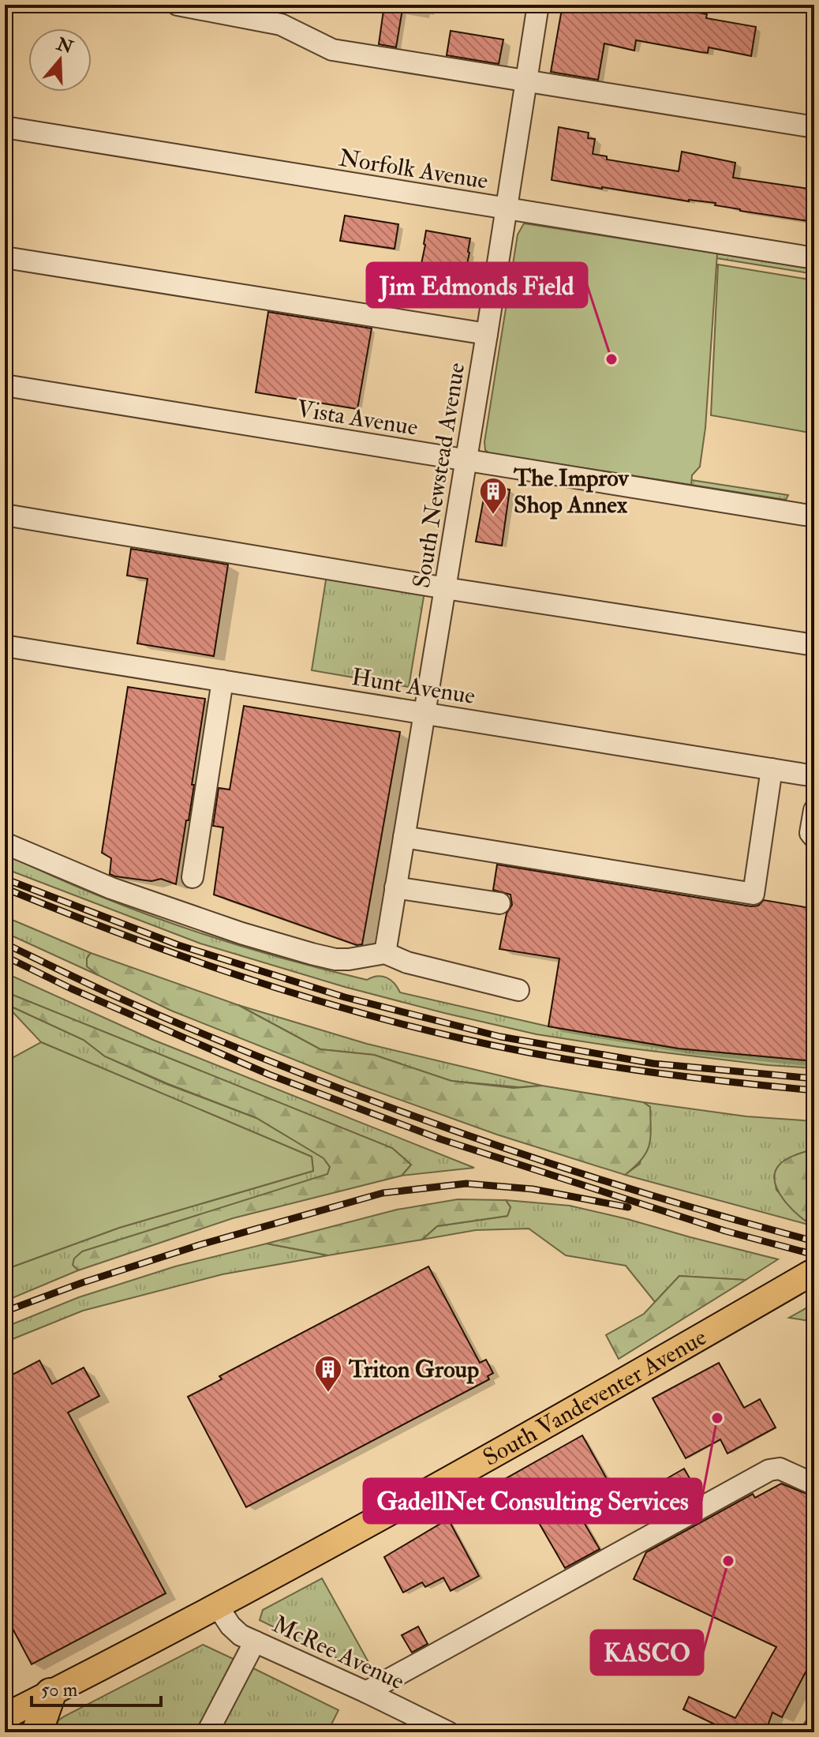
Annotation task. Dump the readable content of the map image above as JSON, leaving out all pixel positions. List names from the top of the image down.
{
  "streets": {
    "main road": ["South Vandeventer Avenue"],
    "street": [
      "Norfolk Avenue",
      "Vista Avenue",
      "South Newstead Avenue",
      "Hunt Avenue",
      "McRee Avenue"
    ]
  },
  "crossings": [
    ["Norfolk Avenue", "South Newstead Avenue"],
    ["Vista Avenue", "South Newstead Avenue"],
    ["South Newstead Avenue", "Hunt Avenue"],
    ["South Vandeventer Avenue", "McRee Avenue"]
  ],
  "places": {
    "other": ["Jim Edmonds Field", "GadellNet Consulting Services", "KASCO"],
    "building": ["The Improv Shop Annex", "Triton Group"]
  },
  "scale_bar": "50 m",
  "north": "top"
}
